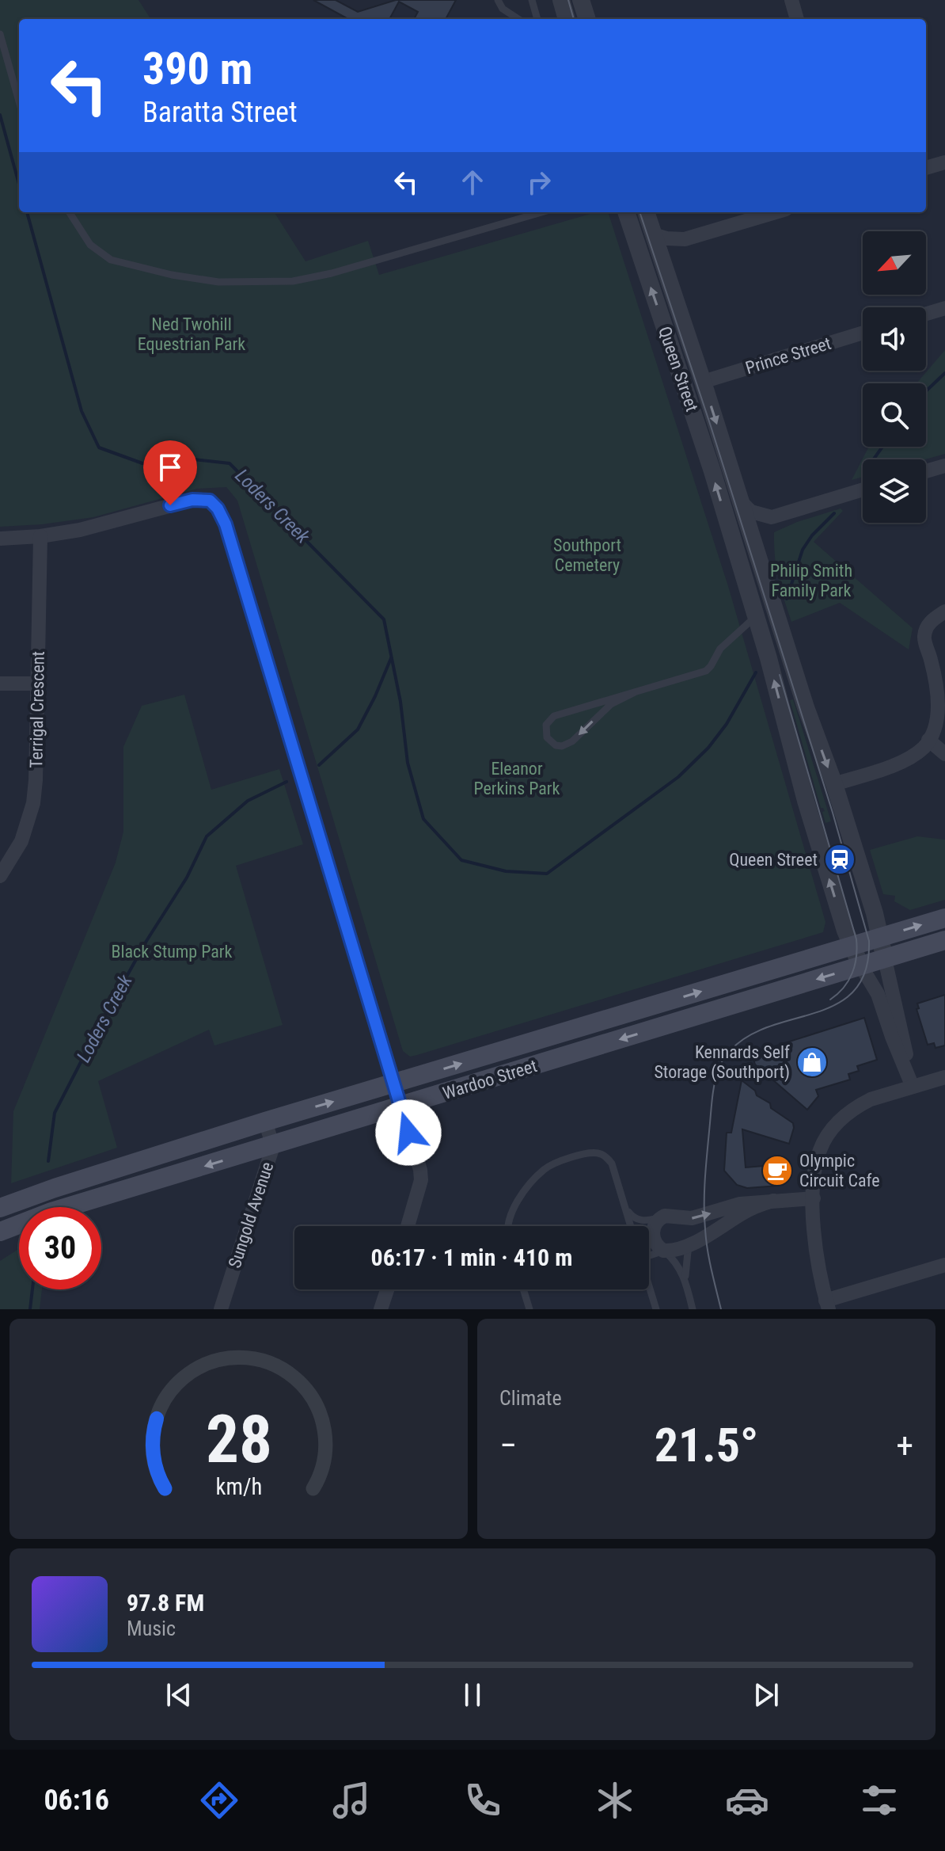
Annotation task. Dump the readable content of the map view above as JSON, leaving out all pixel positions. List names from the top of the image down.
{
  "streets": {
    "main road": ["Wardoo Street"],
    "street": [
      "Prince Street",
      "Queen Street",
      "Terrigal Crescent",
      "Sungold Avenue"
    ]
  },
  "crossings": [
    ["Prince Street", "Queen Street"],
    ["Queen Street", "Wardoo Street"],
    ["Wardoo Street", "Sungold Avenue"]
  ],
  "water": ["Loders Creek"],
  "parks": [
    "Ned Twohill Equestrian Park",
    "Southport Cemetery",
    "Philip Smith Family Park",
    "Eleanor Perkins Park",
    "Black Stump Park"
  ],
  "places": {
    "station": ["Queen Street"],
    "shop": ["Kennards Self Storage (Southport)"],
    "cafe": ["Olympic Circuit Cafe"]
  },
  "north": "bottom left",
  "page": {
    "turn": ["390 m", "Baratta Street"],
    "limit": "30",
    "trip": "06:17 · 1 min · 410 m",
    "tile": "Climate",
    "heat": ["−", "21.5°", "+"],
    "song": ["97.8 FM", "Music"],
    "tabs": "06:16",
    "gauge": ["28", "km/h"]
  }
}
